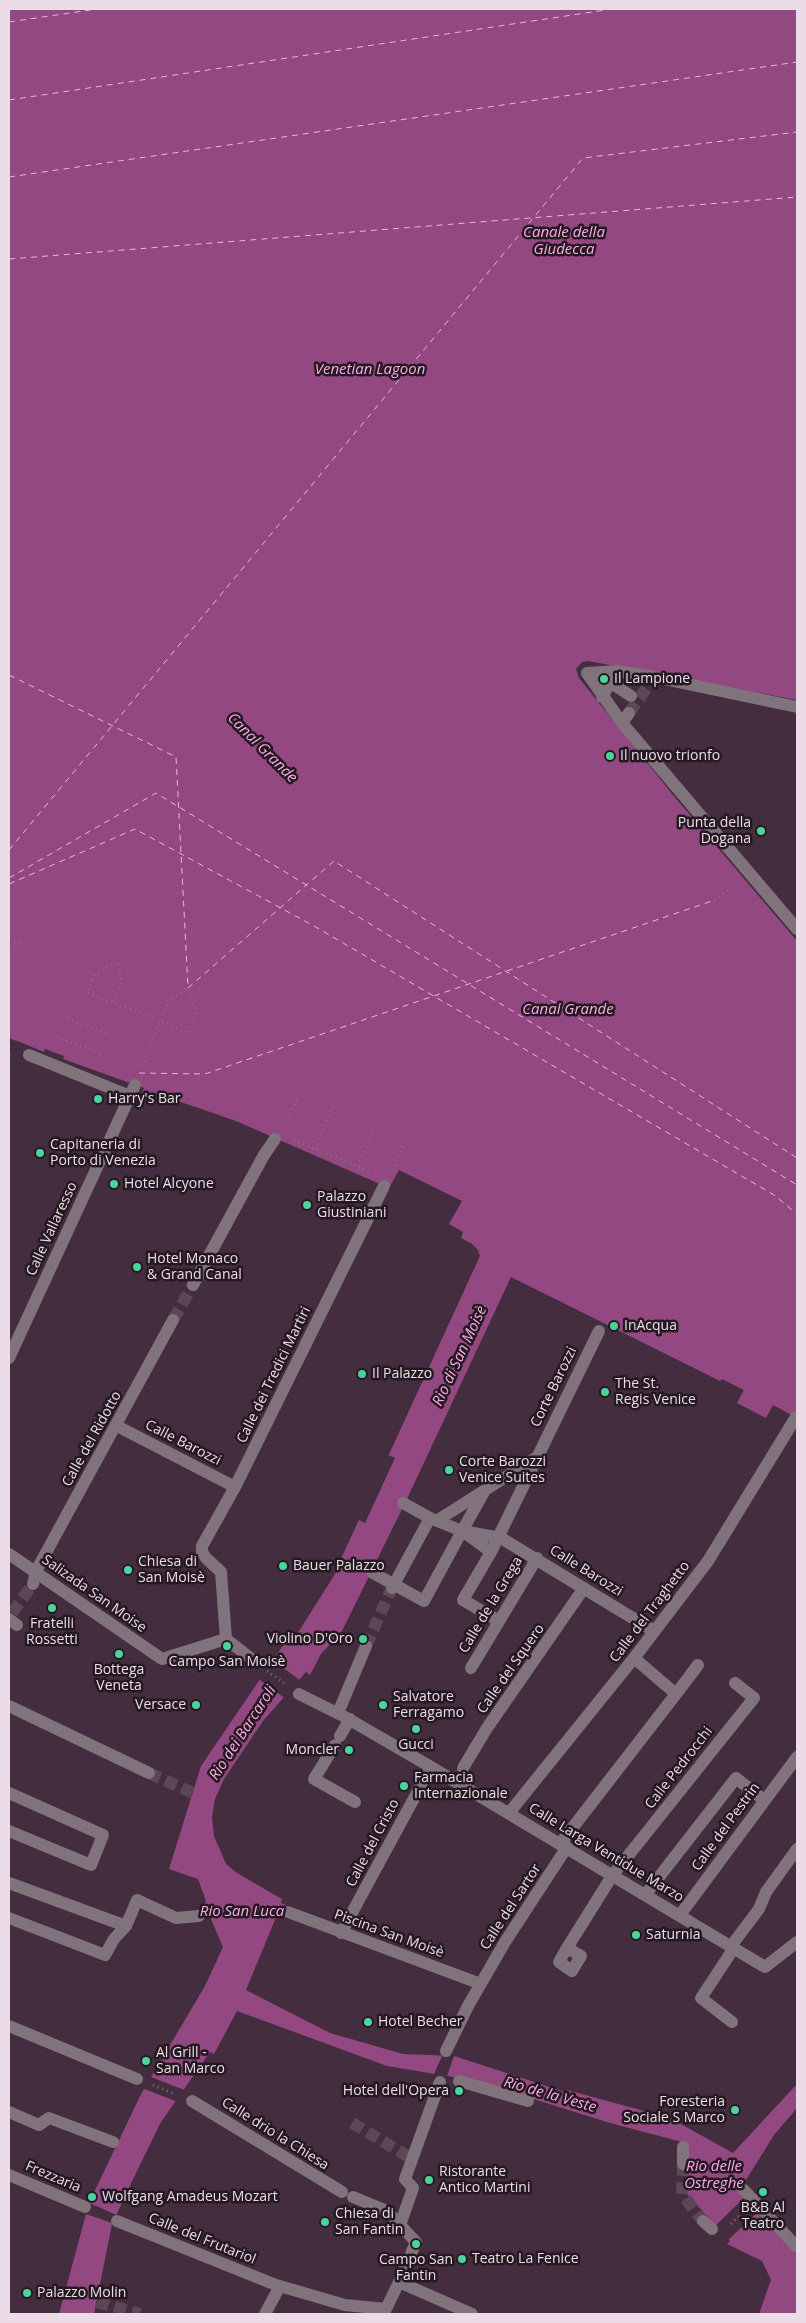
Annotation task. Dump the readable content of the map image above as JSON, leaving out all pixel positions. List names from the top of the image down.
{
  "streets": {
    "street": [
      "Calle Vallaresso",
      "Calle dei Tredici Martiri",
      "Corte Barozzi",
      "Calle del Ridotto",
      "Calle Barozzi",
      "Salizada San Moise",
      "Calle de la Grega",
      "Calle del Traghetto",
      "Calle del Squero",
      "Calle Pedrocchi",
      "Calle del Pestrin",
      "Calle del Cristo",
      "Calle Larga Ventidue Marzo",
      "Calle del Sartor",
      "Piscina San Moisè",
      "Calle drio la Chiesa",
      "Frezzaria",
      "Calle del Frutariol"
    ]
  },
  "crossings": [
    ["Calle dei Tredici Martiri", "Calle Barozzi"],
    ["Calle dei Tredici Martiri", "Salizada San Moise"],
    ["Corte Barozzi", "Calle Barozzi"],
    ["Corte Barozzi", "Calle de la Grega"],
    ["Calle del Ridotto", "Calle Barozzi"],
    ["Calle del Ridotto", "Salizada San Moise"],
    ["Calle Barozzi", "Calle de la Grega"],
    ["Calle Barozzi", "Calle del Traghetto"],
    ["Calle Barozzi", "Calle del Squero"],
    ["Calle del Traghetto", "Calle Larga Ventidue Marzo"],
    ["Calle Pedrocchi", "Calle Larga Ventidue Marzo"],
    ["Calle del Pestrin", "Calle Larga Ventidue Marzo"],
    ["Calle del Cristo", "Calle Larga Ventidue Marzo"],
    ["Calle del Cristo", "Piscina San Moisè"],
    ["Calle Larga Ventidue Marzo", "Calle del Sartor"],
    ["Calle del Sartor", "Piscina San Moisè"]
  ],
  "water": [
    "Canale della Giudecca",
    "Venetian Lagoon",
    "Canal Grande",
    "Rio di San Moisè",
    "Rio dei Barcaroli",
    "Rio San Luca",
    "Rio de la Veste",
    "Rio delle Ostreghe"
  ],
  "places": [
    "Il Lampione",
    "Il nuovo trionfo",
    "Punta della Dogana",
    "Harry's Bar",
    "Capitaneria di Porto di Venezia",
    "Hotel Alcyone",
    "Palazzo Giustiniani",
    "Hotel Monaco & Grand Canal",
    "InAcqua",
    "Il Palazzo",
    "The St. Regis Venice",
    "Corte Barozzi Venice Suites",
    "Bauer Palazzo",
    "Chiesa di San Moisè",
    "Fratelli Rossetti",
    "Violino D'Oro",
    "Campo San Moisè",
    "Bottega Veneta",
    "Versace",
    "Salvatore Ferragamo",
    "Gucci",
    "Moncler",
    "Farmacia Internazionale",
    "Saturnia",
    "Hotel Becher",
    "Al Grill - San Marco",
    "Hotel dell'Opera",
    "Foresteria Sociale S Marco",
    "Ristorante Antico Martini",
    "B&B Al Teatro",
    "Wolfgang Amadeus Mozart",
    "Chiesa di San Fantin",
    "Campo San Fantin",
    "Teatro La Fenice",
    "Palazzo Molin"
  ]
}
